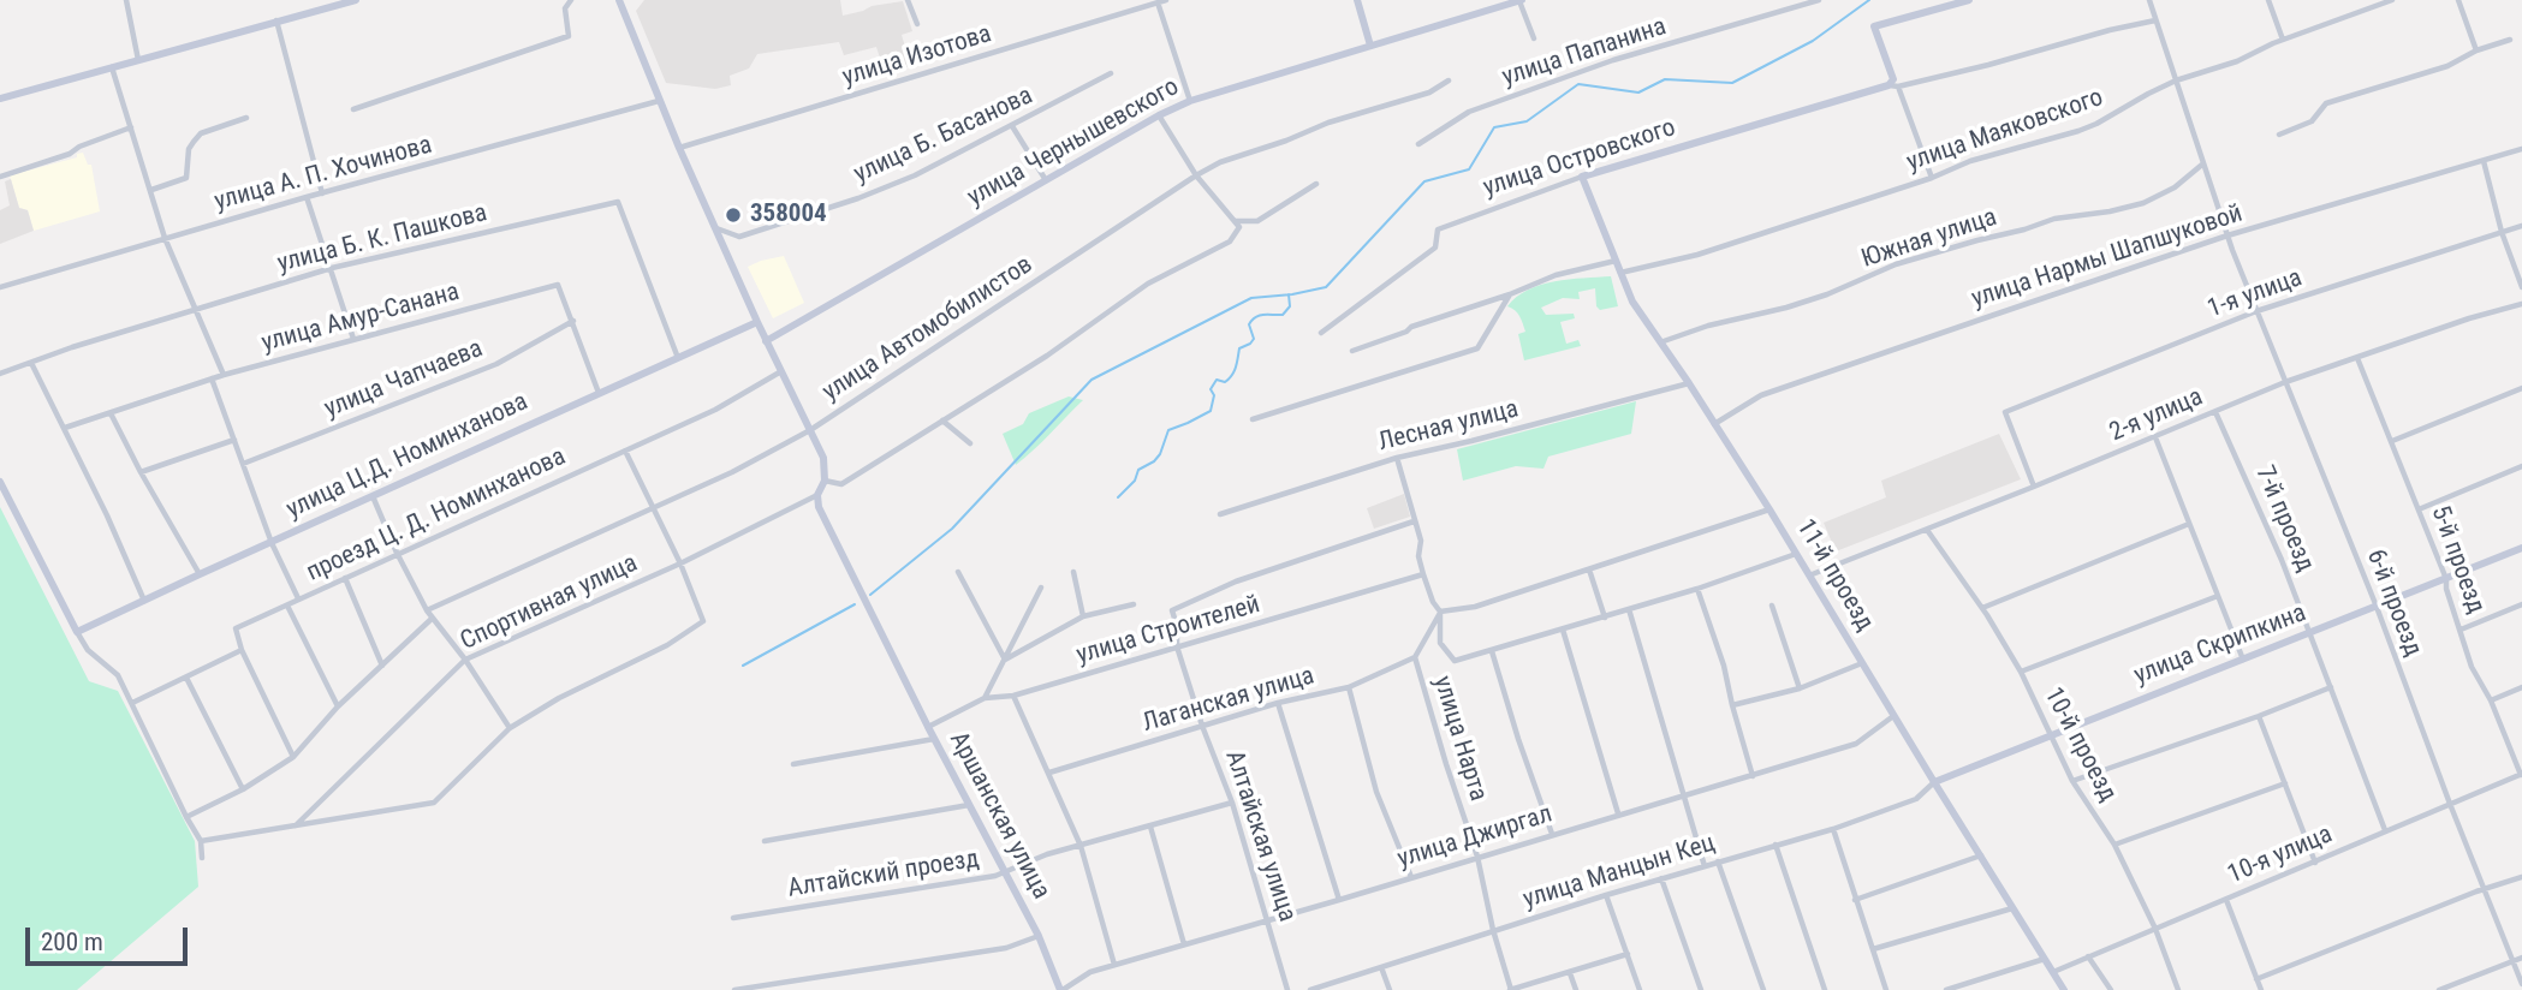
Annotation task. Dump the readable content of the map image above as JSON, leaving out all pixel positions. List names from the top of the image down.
{
  "streets": {
    "street": [
      "улица Папанина",
      "улица Изотова",
      "улица Маяковского",
      "улица Б. Басанова",
      "улица Чернышевского",
      "улица Островского",
      "улица А. П. Хочинова",
      "улица Б. К. Пашкова",
      "Южная улица",
      "улица Нармы Шапшуковой",
      "1-я улица",
      "улица Амур-Санана",
      "улица Автомобилистов",
      "улица Чапчаева",
      "2-я улица",
      "Лесная улица",
      "улица Ц.Д. Номинханова",
      "проезд Ц. Д. Номинханова",
      "7-й проезд",
      "5-й проезд",
      "11-й проезд",
      "Спортивная улица",
      "6-й проезд",
      "улица Строителей",
      "улица Скрипкина",
      "Лаганская улица",
      "улица Нарта",
      "10-й проезд",
      "Аршанская улица",
      "Алтайская улица",
      "улица Джиргал",
      "10-я улица",
      "улица Манцын Кец",
      "Алтайский проезд"
    ]
  },
  "crossings": [
    ["улица Маяковского", "11-й проезд"],
    ["улица Маяковского", "6-й проезд"],
    ["улица Островского", "11-й проезд"],
    ["улица Островского", "6-й проезд"],
    ["улица Б. К. Пашкова", "улица Ц.Д. Номинханова"],
    ["Южная улица", "11-й проезд"],
    ["Южная улица", "6-й проезд"],
    ["улица Нармы Шапшуковой", "11-й проезд"],
    ["улица Нармы Шапшуковой", "6-й проезд"],
    ["1-я улица", "2-я улица"],
    ["1-я улица", "6-й проезд"],
    ["улица Амур-Санана", "улица Чапчаева"],
    ["улица Амур-Санана", "улица Ц.Д. Номинханова"],
    ["2-я улица", "7-й проезд"],
    ["2-я улица", "5-й проезд"],
    ["2-я улица", "11-й проезд"],
    ["2-я улица", "6-й проезд"],
    ["2-я улица", "10-й проезд"],
    ["Лесная улица", "11-й проезд"],
    ["7-й проезд", "улица Скрипкина"],
    ["7-й проезд", "10-я улица"],
    ["5-й проезд", "улица Скрипкина"],
    ["5-й проезд", "10-я улица"],
    ["11-й проезд", "улица Скрипкина"],
    ["11-й проезд", "улица Джиргал"],
    ["11-й проезд", "10-я улица"],
    ["11-й проезд", "улица Манцын Кец"],
    ["Спортивная улица", "Аршанская улица"],
    ["6-й проезд", "улица Скрипкина"],
    ["6-й проезд", "10-я улица"],
    ["улица Строителей", "Аршанская улица"],
    ["улица Строителей", "Алтайская улица"],
    ["улица Скрипкина", "10-й проезд"],
    ["улица Скрипкина", "улица Манцын Кец"],
    ["Лаганская улица", "улица Нарта"],
    ["Лаганская улица", "Алтайская улица"],
    ["улица Нарта", "улица Джиргал"],
    ["улица Нарта", "улица Манцын Кец"],
    ["10-й проезд", "10-я улица"],
    ["Аршанская улица", "улица Джиргал"],
    ["Аршанская улица", "Алтайский проезд"],
    ["Алтайская улица", "улица Джиргал"],
    ["Алтайская улица", "Алтайский проезд"]
  ],
  "places": ["358004"],
  "scale_bar": "200 m"
}
